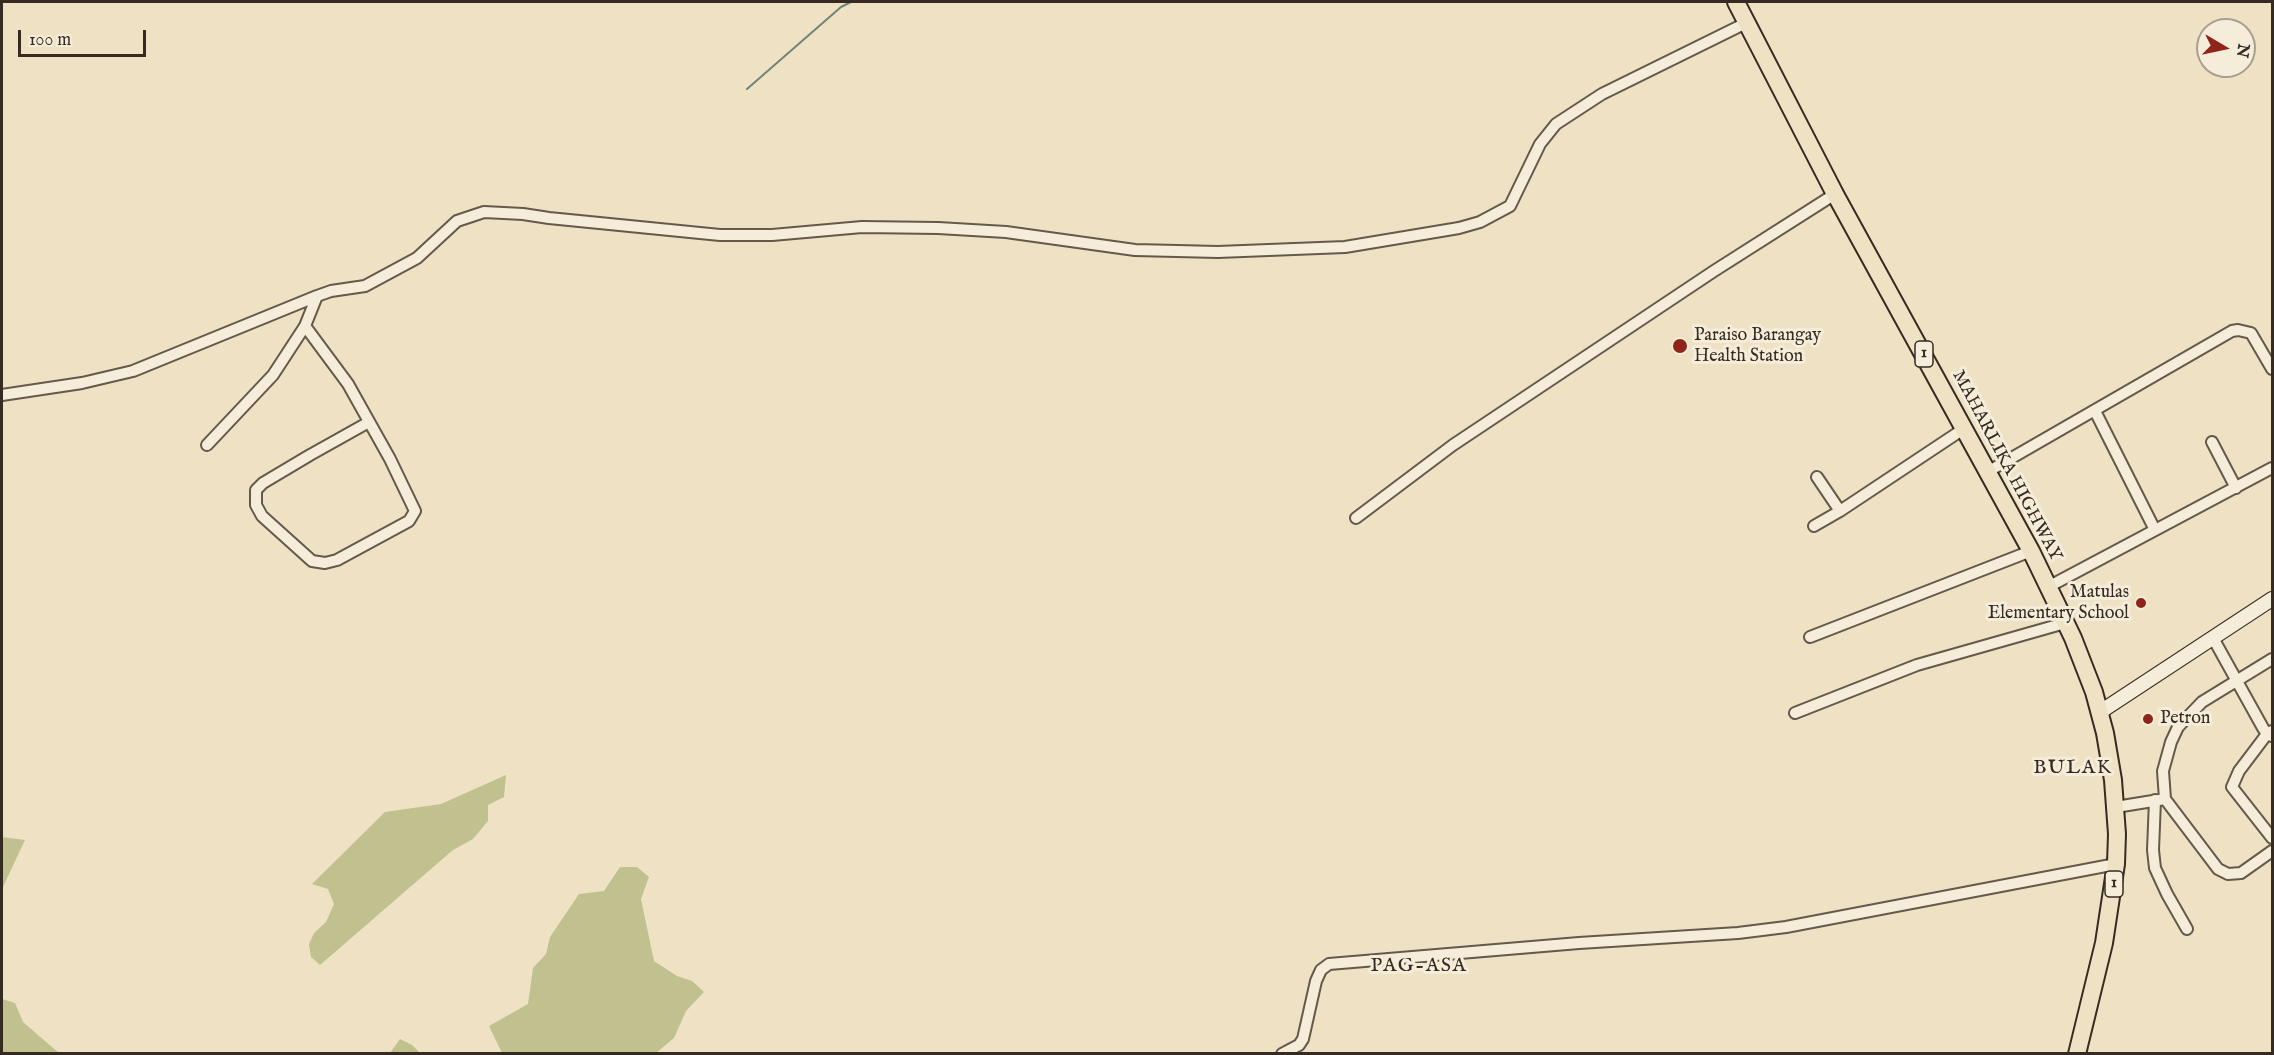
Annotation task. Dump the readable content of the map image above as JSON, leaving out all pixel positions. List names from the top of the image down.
{
  "streets": {
    "highway": ["1", "MAHARLIKA HIGHWAY"]
  },
  "districts": ["BULAK", "PAG-ASA"],
  "places": ["Paraiso Barangay Health Station", "Matulas Elementary School", "Petron"],
  "scale_bar": "100 m",
  "north": "right"
}
